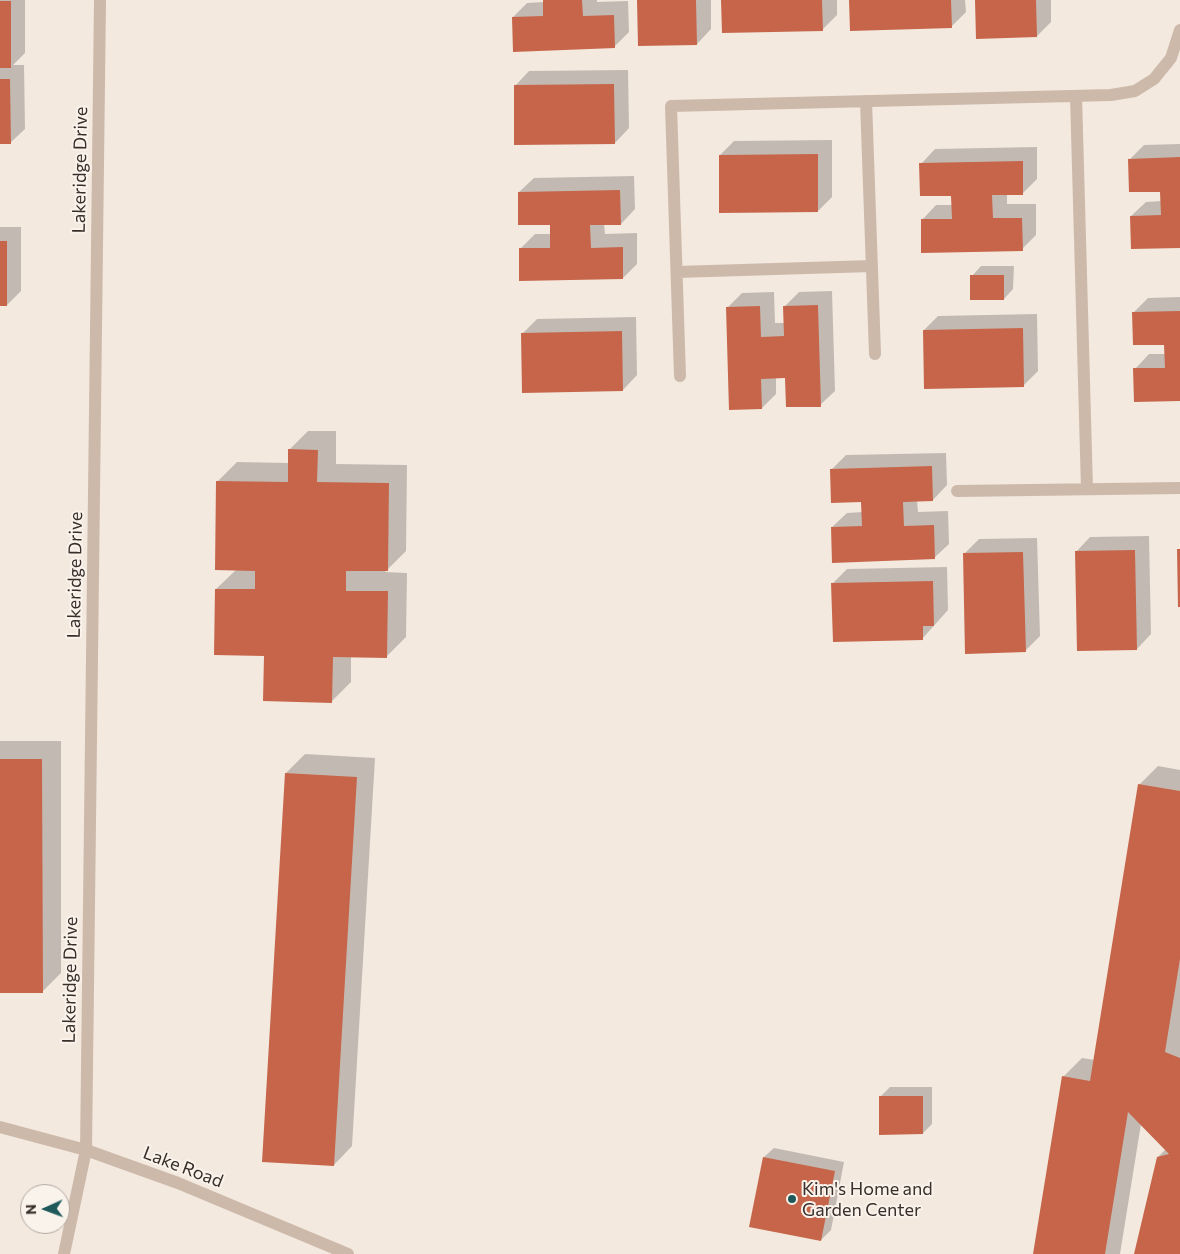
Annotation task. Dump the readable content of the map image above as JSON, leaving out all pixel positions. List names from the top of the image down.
{
  "streets": {
    "street": ["Lakeridge Drive", "Lake Road"]
  },
  "crossings": [
    ["Lakeridge Drive", "Lake Road"]
  ],
  "places": ["Kim's Home and Garden Center"],
  "north": "left"
}
